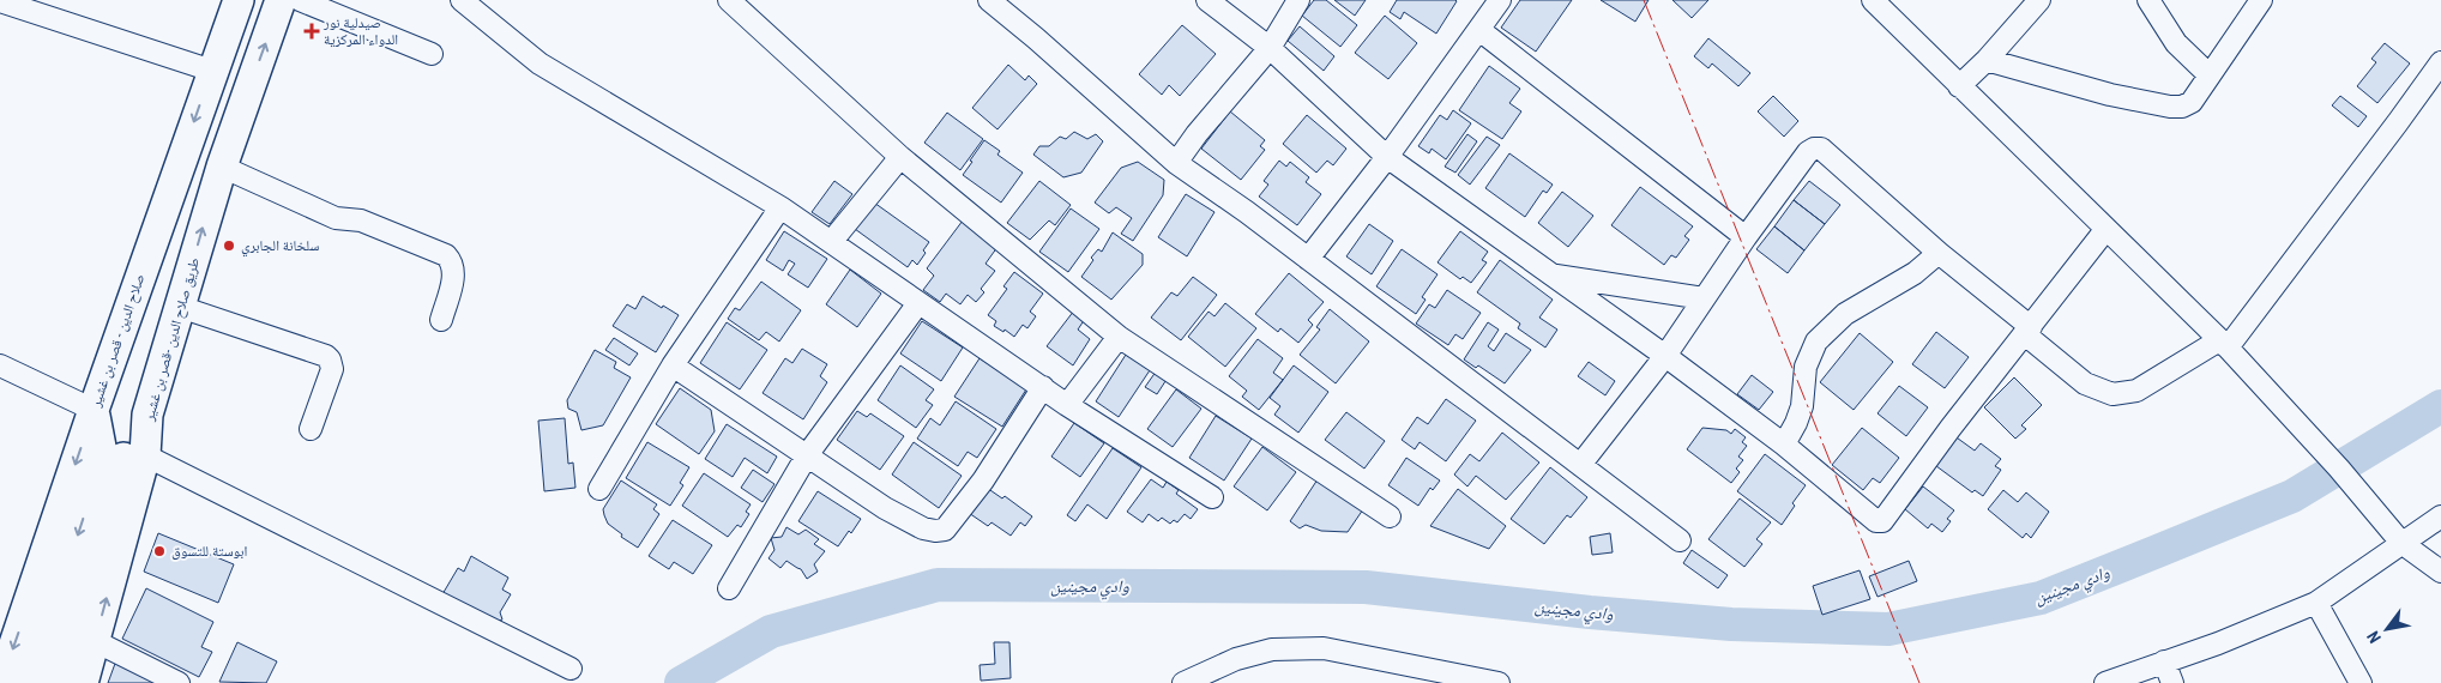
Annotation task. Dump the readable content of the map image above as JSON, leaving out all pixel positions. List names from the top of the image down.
{
  "streets": {
    "highway": ["طريق صلاح الدين -قصر بن غشير", "صلاح الدين - قصر بن غشير"]
  },
  "water": ["وادي مجينين"],
  "places": {
    "health": ["صيدلية نور الدواء المركزية"],
    "other": ["سلخانة الجابري", "ابوستة للتسوق"]
  },
  "north": "bottom left"
}
